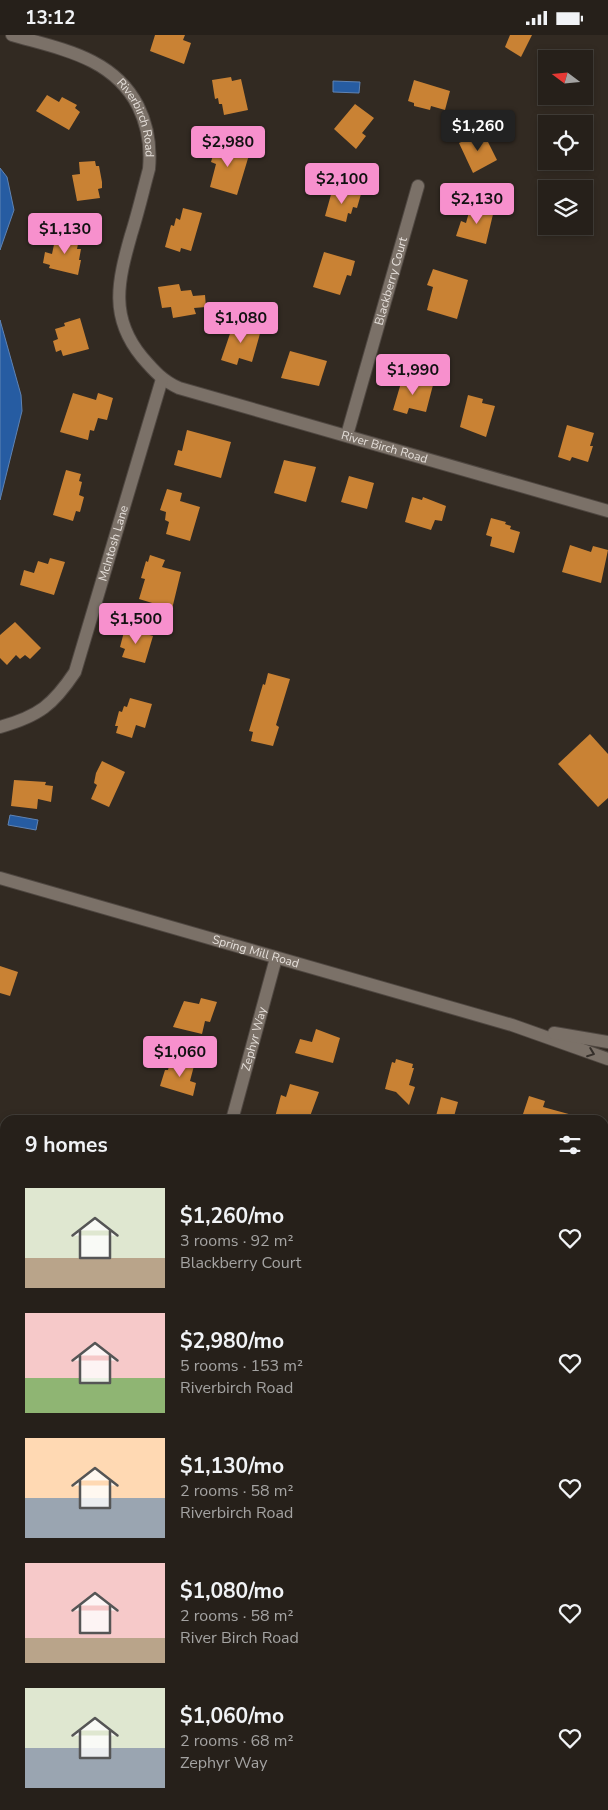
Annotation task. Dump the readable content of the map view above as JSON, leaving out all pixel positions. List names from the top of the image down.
{
  "streets": {
    "street": [
      "Riverbirch Road",
      "Blackberry Court",
      "River Birch Road",
      "McIntosh Lane",
      "Spring Mill Road",
      "Zephyr Way"
    ]
  },
  "crossings": [
    ["Riverbirch Road", "River Birch Road"],
    ["Riverbirch Road", "McIntosh Lane"],
    ["Blackberry Court", "River Birch Road"],
    ["River Birch Road", "McIntosh Lane"],
    ["Spring Mill Road", "Zephyr Way"]
  ],
  "north": "left",
  "page": {
    "status": "13:12",
    "price": [
      "$1,260",
      "$2,980",
      "$2,100",
      "$2,130",
      "$1,130",
      "$1,080",
      "$1,990",
      "$1,500",
      "$1,060"
    ],
    "heading": "9 homes",
    "list": [
      {
        "name": "$1,260/mo",
        "note": "3 rooms · 92 m² · Blackberry Court"
      },
      {
        "name": "$2,980/mo",
        "note": "5 rooms · 153 m² · Riverbirch Road"
      },
      {
        "name": "$1,130/mo",
        "note": "2 rooms · 58 m² · Riverbirch Road"
      },
      {
        "name": "$1,080/mo",
        "note": "2 rooms · 58 m² · River Birch Road"
      },
      {
        "name": "$1,060/mo",
        "note": "2 rooms · 68 m² · Zephyr Way"
      }
    ]
  }
}
